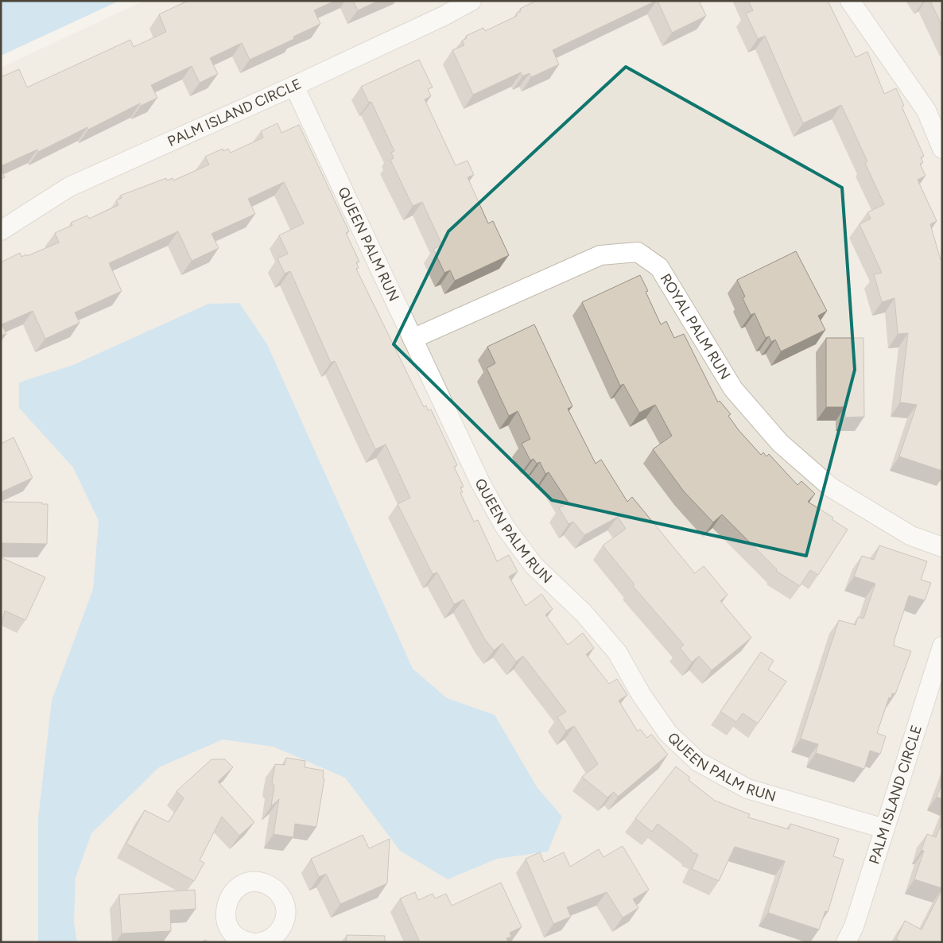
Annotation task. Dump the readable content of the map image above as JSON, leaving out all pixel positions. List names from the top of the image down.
{
  "streets": {
    "street": ["PALM ISLAND CIRCLE", "QUEEN PALM RUN", "ROYAL PALM RUN"]
  },
  "crossings": [
    ["PALM ISLAND CIRCLE", "QUEEN PALM RUN"],
    ["QUEEN PALM RUN", "ROYAL PALM RUN"]
  ]
}
